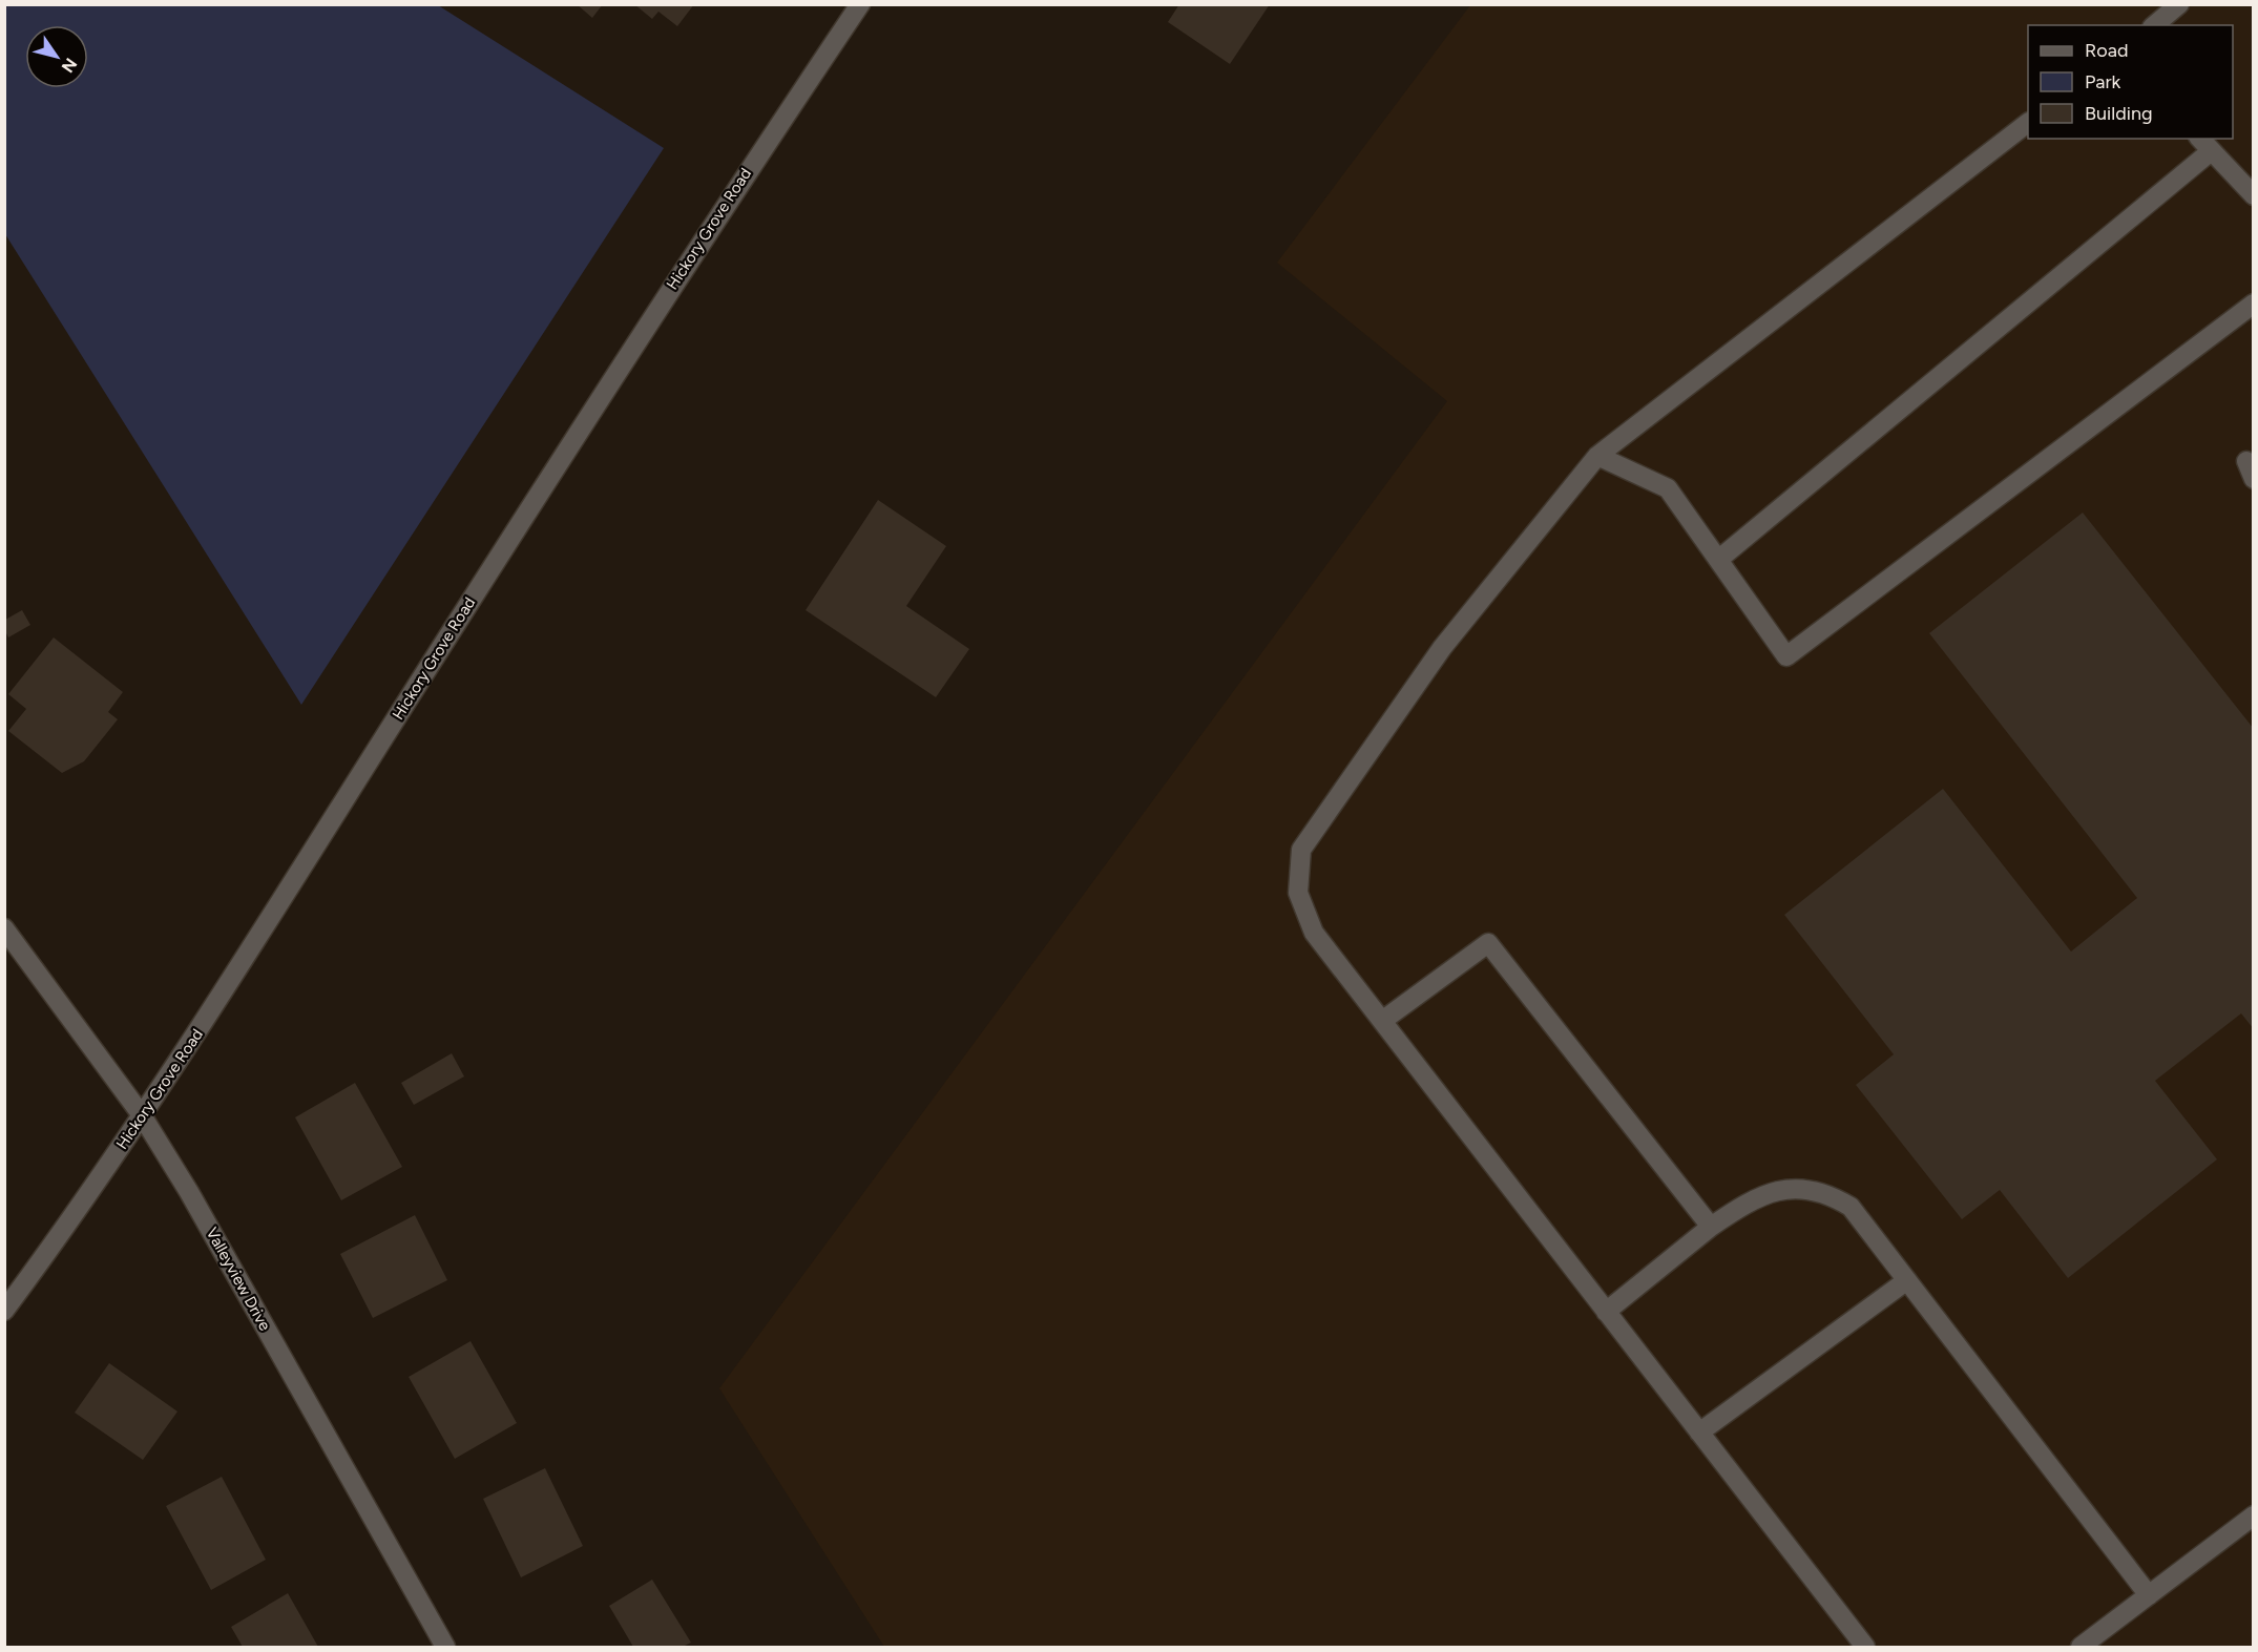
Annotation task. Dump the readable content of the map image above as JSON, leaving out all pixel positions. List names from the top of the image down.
{
  "streets": {
    "street": ["Hickory Grove Road", "Valleyview Drive"]
  },
  "crossings": [
    ["Hickory Grove Road", "Valleyview Drive"]
  ],
  "legend": ["Road", "Park", "Building"],
  "north": "bottom right"
}
